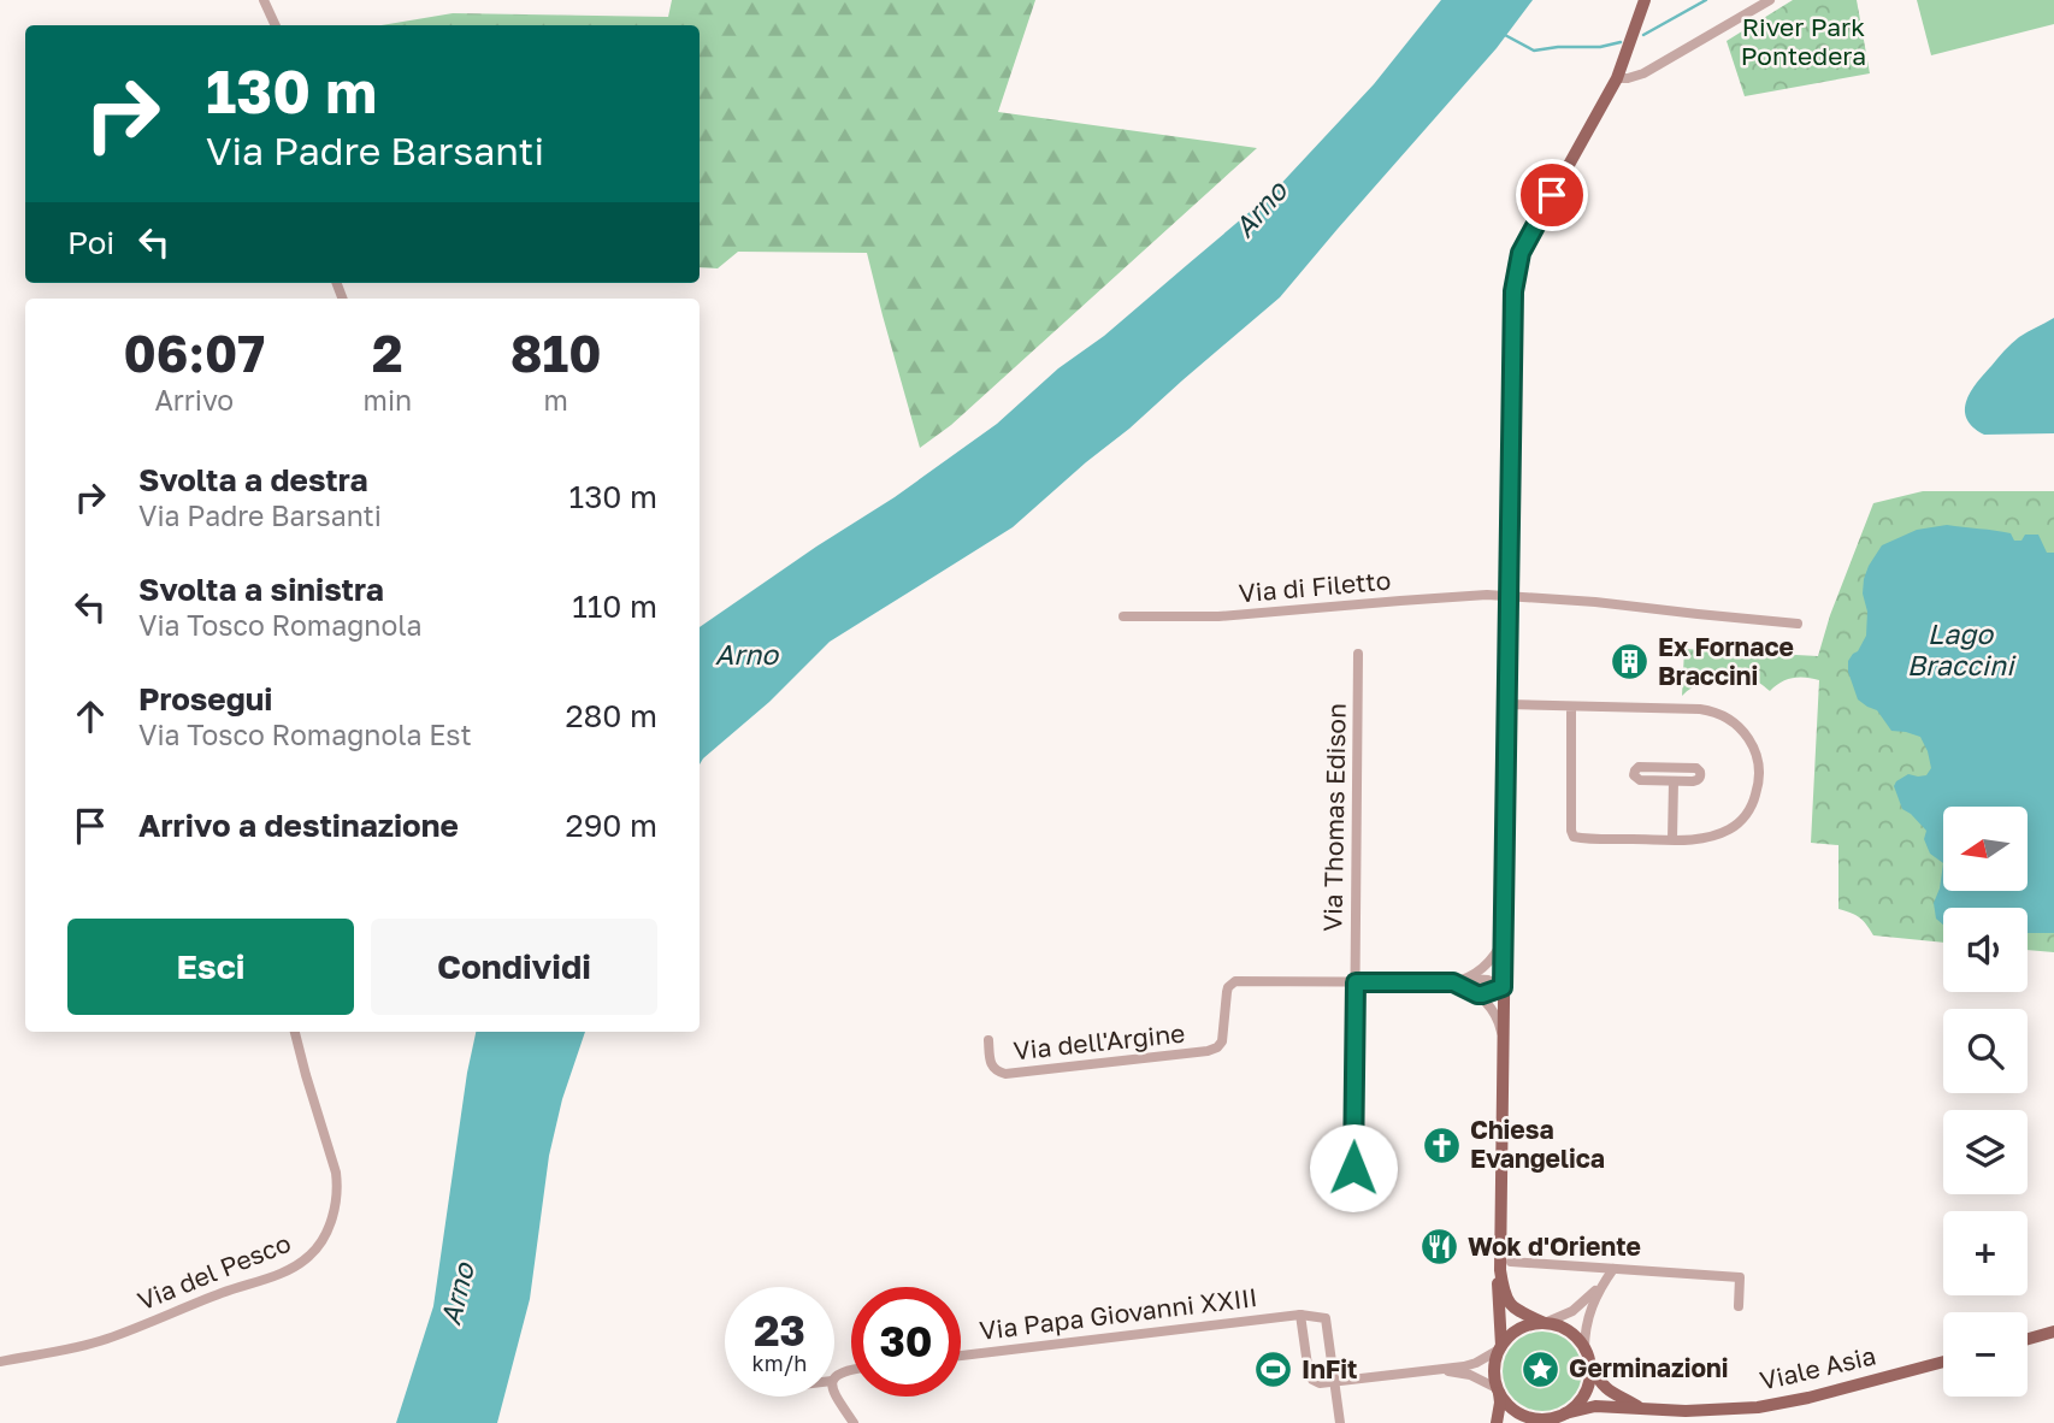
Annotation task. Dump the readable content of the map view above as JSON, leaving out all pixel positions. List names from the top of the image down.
{
  "streets": {
    "main road": ["Viale Asia"],
    "street": [
      "Via di Filetto",
      "Via Thomas Edison",
      "Via dell'Argine",
      "Via del Pesco",
      "Via Papa Giovanni XXIII"
    ]
  },
  "crossings": [
    ["Via Thomas Edison", "Via dell'Argine"]
  ],
  "water": ["Arno", "Lago Braccini"],
  "parks": ["River Park Pontedera"],
  "places": {
    "building": ["Ex Fornace Braccini"],
    "church": ["Chiesa Evangelica"],
    "restaurant": ["Wok d'Oriente"],
    "place": ["Germinazioni"],
    "sports": ["InFit"]
  },
  "north": "left",
  "page": {
    "turn": ["130 m", "Via Padre Barsanti"],
    "then": "Poi",
    "eta": [
      "06:07",
      "Arrivo",
      "2",
      "min",
      "810",
      "m"
    ],
    "list": [
      {
        "name": "Svolta a destra",
        "note": "Via Padre Barsanti",
        "value": "130 m"
      },
      {
        "name": "Svolta a sinistra",
        "note": "Via Tosco Romagnola",
        "value": "110 m"
      },
      {
        "name": "Prosegui",
        "note": "Via Tosco Romagnola Est",
        "value": "280 m"
      },
      {
        "name": "Arrivo a destinazione",
        "value": "290 m"
      }
    ],
    "map_buttons": ["+", "−"],
    "buttons": ["Esci", "Condividi"],
    "speed": "23 km/h",
    "limit": "30"
  }
}
